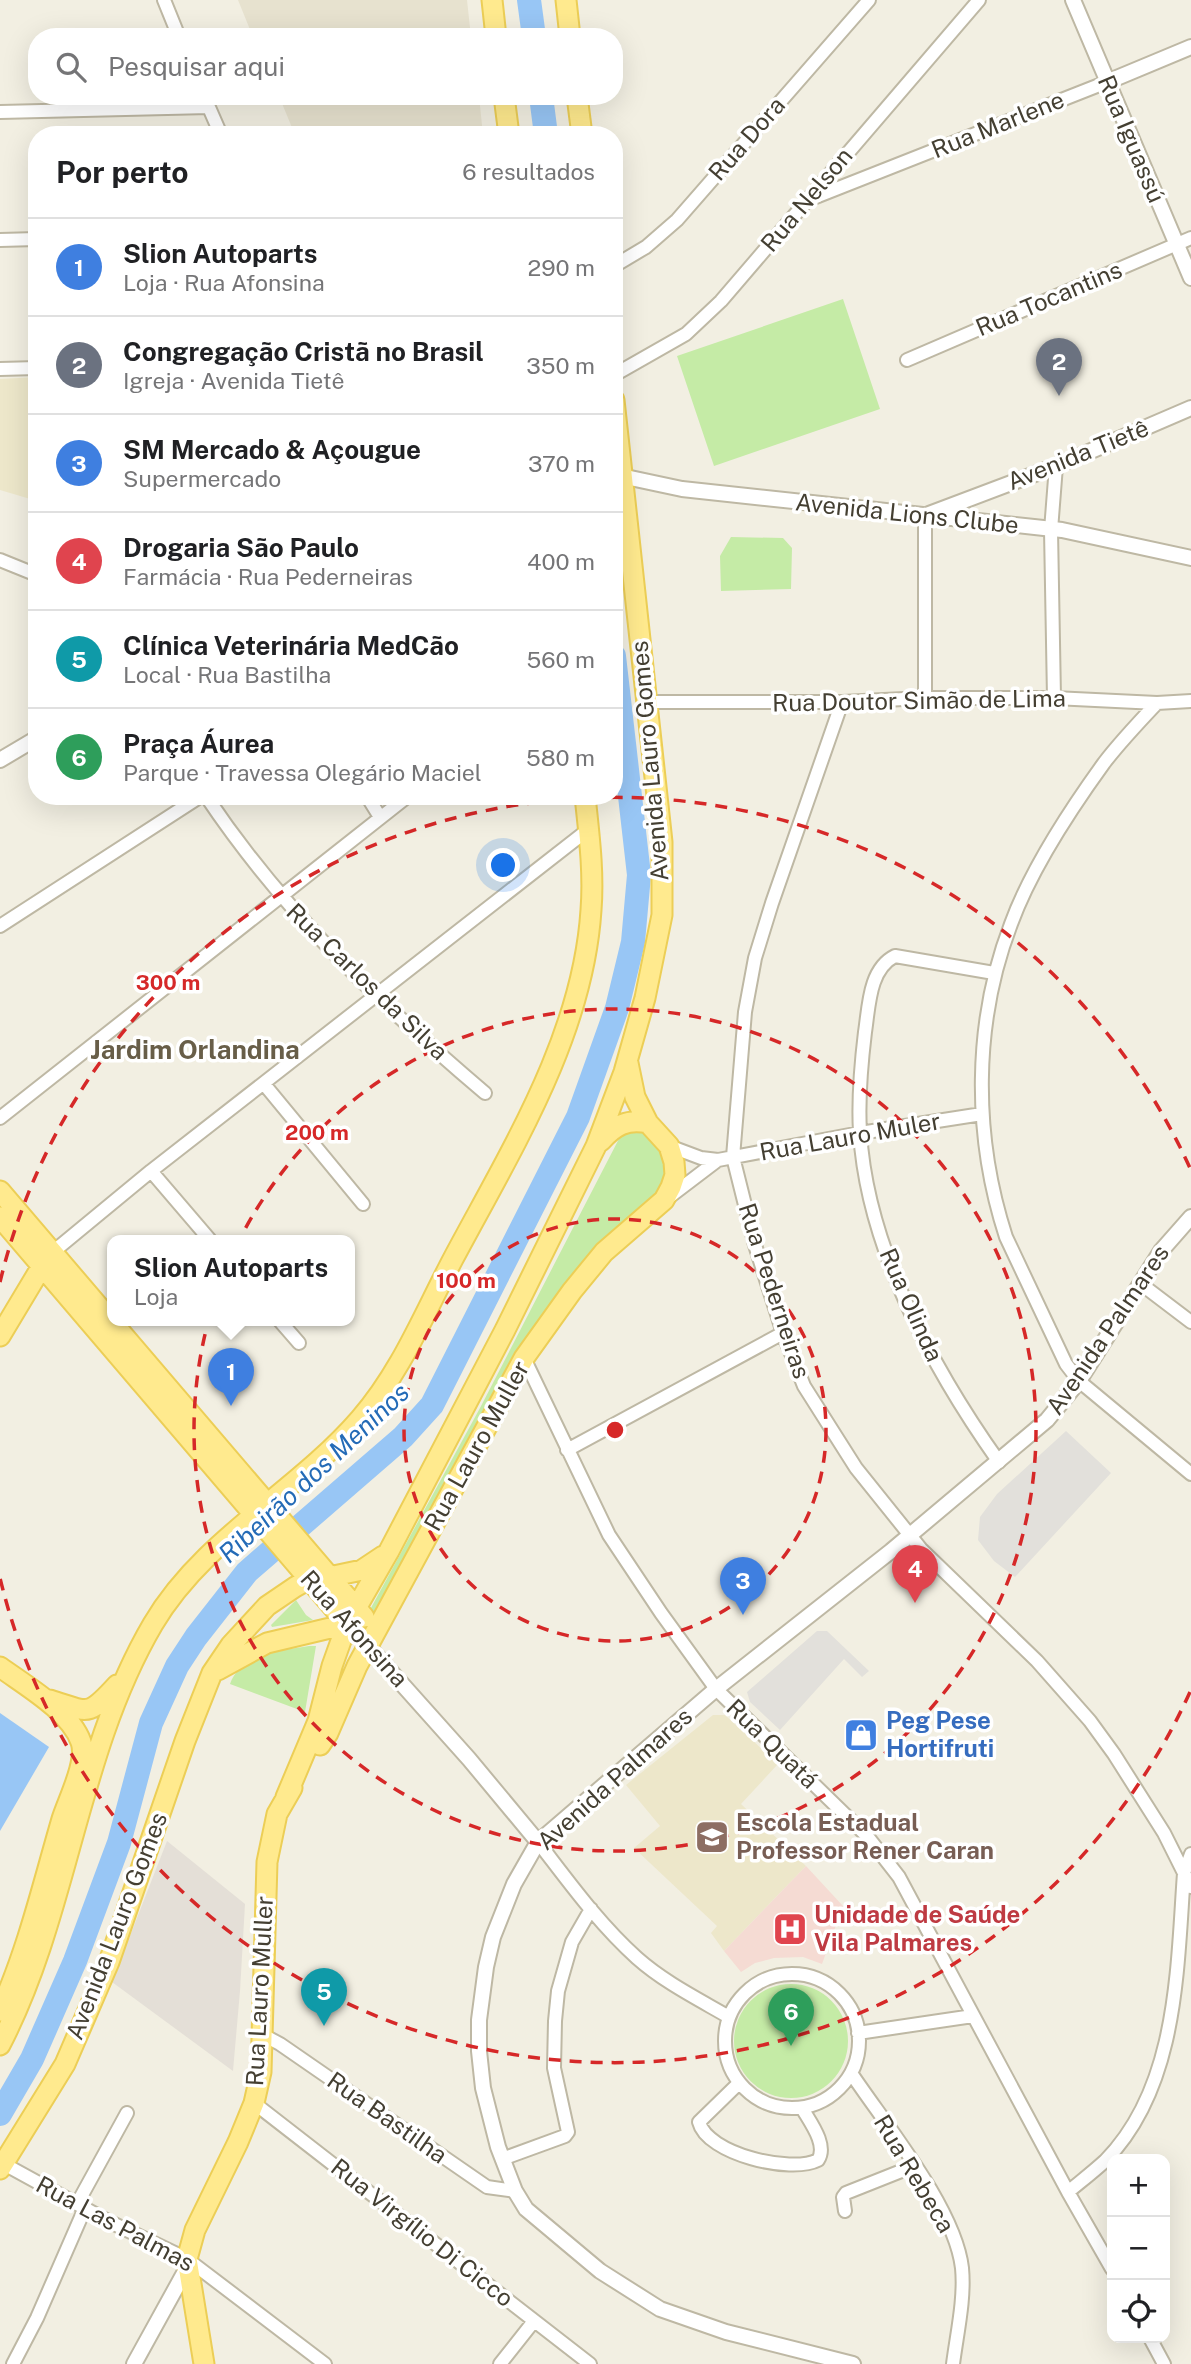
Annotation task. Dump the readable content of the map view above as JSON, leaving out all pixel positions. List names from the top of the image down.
{
  "streets": {
    "main road": ["Avenida Lauro Gomes", "Rua Lauro Muller", "Rua Afonsina"],
    "street": [
      "Rua Marlene",
      "Rua Dora",
      "Rua Iguassú",
      "Rua Nelson",
      "Rua Tocantins",
      "Avenida Tietê",
      "Avenida Lions Clube",
      "Rua Doutor Simão de Lima",
      "Rua Carlos da Silva",
      "Rua Lauro Muler",
      "Rua Pederneiras",
      "Rua Olinda",
      "Avenida Palmares",
      "Rua Quatá",
      "Rua Bastilha",
      "Rua Rebeca",
      "Rua Las Palmas",
      "Rua Virgílio Di Cicco"
    ]
  },
  "crossings": [
    ["Rua Marlene", "Rua Iguassú"],
    ["Rua Marlene", "Rua Nelson"],
    ["Rua Iguassú", "Rua Tocantins"],
    ["Avenida Tietê", "Avenida Lions Clube"],
    ["Rua Doutor Simão de Lima", "Avenida Lauro Gomes"],
    ["Rua Doutor Simão de Lima", "Rua Pederneiras"],
    ["Avenida Lauro Gomes", "Rua Lauro Muller"],
    ["Avenida Lauro Gomes", "Rua Afonsina"],
    ["Avenida Lauro Gomes", "Rua Las Palmas"],
    ["Rua Lauro Muler", "Rua Pederneiras"],
    ["Rua Lauro Muler", "Rua Olinda"],
    ["Rua Lauro Muler", "Rua Lauro Muller"],
    ["Rua Pederneiras", "Avenida Palmares"],
    ["Rua Olinda", "Avenida Palmares"],
    ["Avenida Palmares", "Rua Afonsina"],
    ["Avenida Palmares", "Rua Quatá"],
    ["Avenida Palmares", "Rua Bastilha"],
    ["Rua Lauro Muller", "Rua Afonsina"],
    ["Rua Lauro Muller", "Rua Quatá"],
    ["Rua Lauro Muller", "Rua Bastilha"],
    ["Rua Lauro Muller", "Rua Las Palmas"],
    ["Rua Lauro Muller", "Rua Virgílio Di Cicco"],
    ["Rua Afonsina", "Rua Rebeca"]
  ],
  "districts": ["Jardim Orlandina"],
  "water": ["Ribeirão dos Meninos"],
  "places": {
    "shop": ["Peg Pese Hortifruti"],
    "school or university": ["Escola Estadual Professor Rener Caran"],
    "hospital": ["Unidade de Saúde Vila Palmares"]
  },
  "page": {
    "search": "Pesquisar aqui",
    "heading": ["Por perto", "6 resultados"],
    "list": [
      {
        "mark": "1",
        "name": "Slion Autoparts",
        "note": "Loja · Rua Afonsina",
        "value": "290 m"
      },
      {
        "mark": "2",
        "name": "Congregação Cristã no Brasil",
        "note": "Igreja · Avenida Tietê",
        "value": "350 m"
      },
      {
        "mark": "3",
        "name": "SM Mercado & Açougue",
        "note": "Supermercado",
        "value": "370 m"
      },
      {
        "mark": "4",
        "name": "Drogaria São Paulo",
        "note": "Farmácia · Rua Pederneiras",
        "value": "400 m"
      },
      {
        "mark": "5",
        "name": "Clínica Veterinária MedCão",
        "note": "Local · Rua Bastilha",
        "value": "560 m"
      },
      {
        "mark": "6",
        "name": "Praça Áurea",
        "note": "Parque · Travessa Olegário Maciel",
        "value": "580 m"
      }
    ],
    "pins": [
      "2",
      "1",
      "4",
      "3",
      "5",
      "6"
    ],
    "popup": ["Slion Autoparts", "Loja"],
    "map_buttons": ["+", "−"]
  },
  "rings": ["300 m", "200 m", "100 m"]
}
